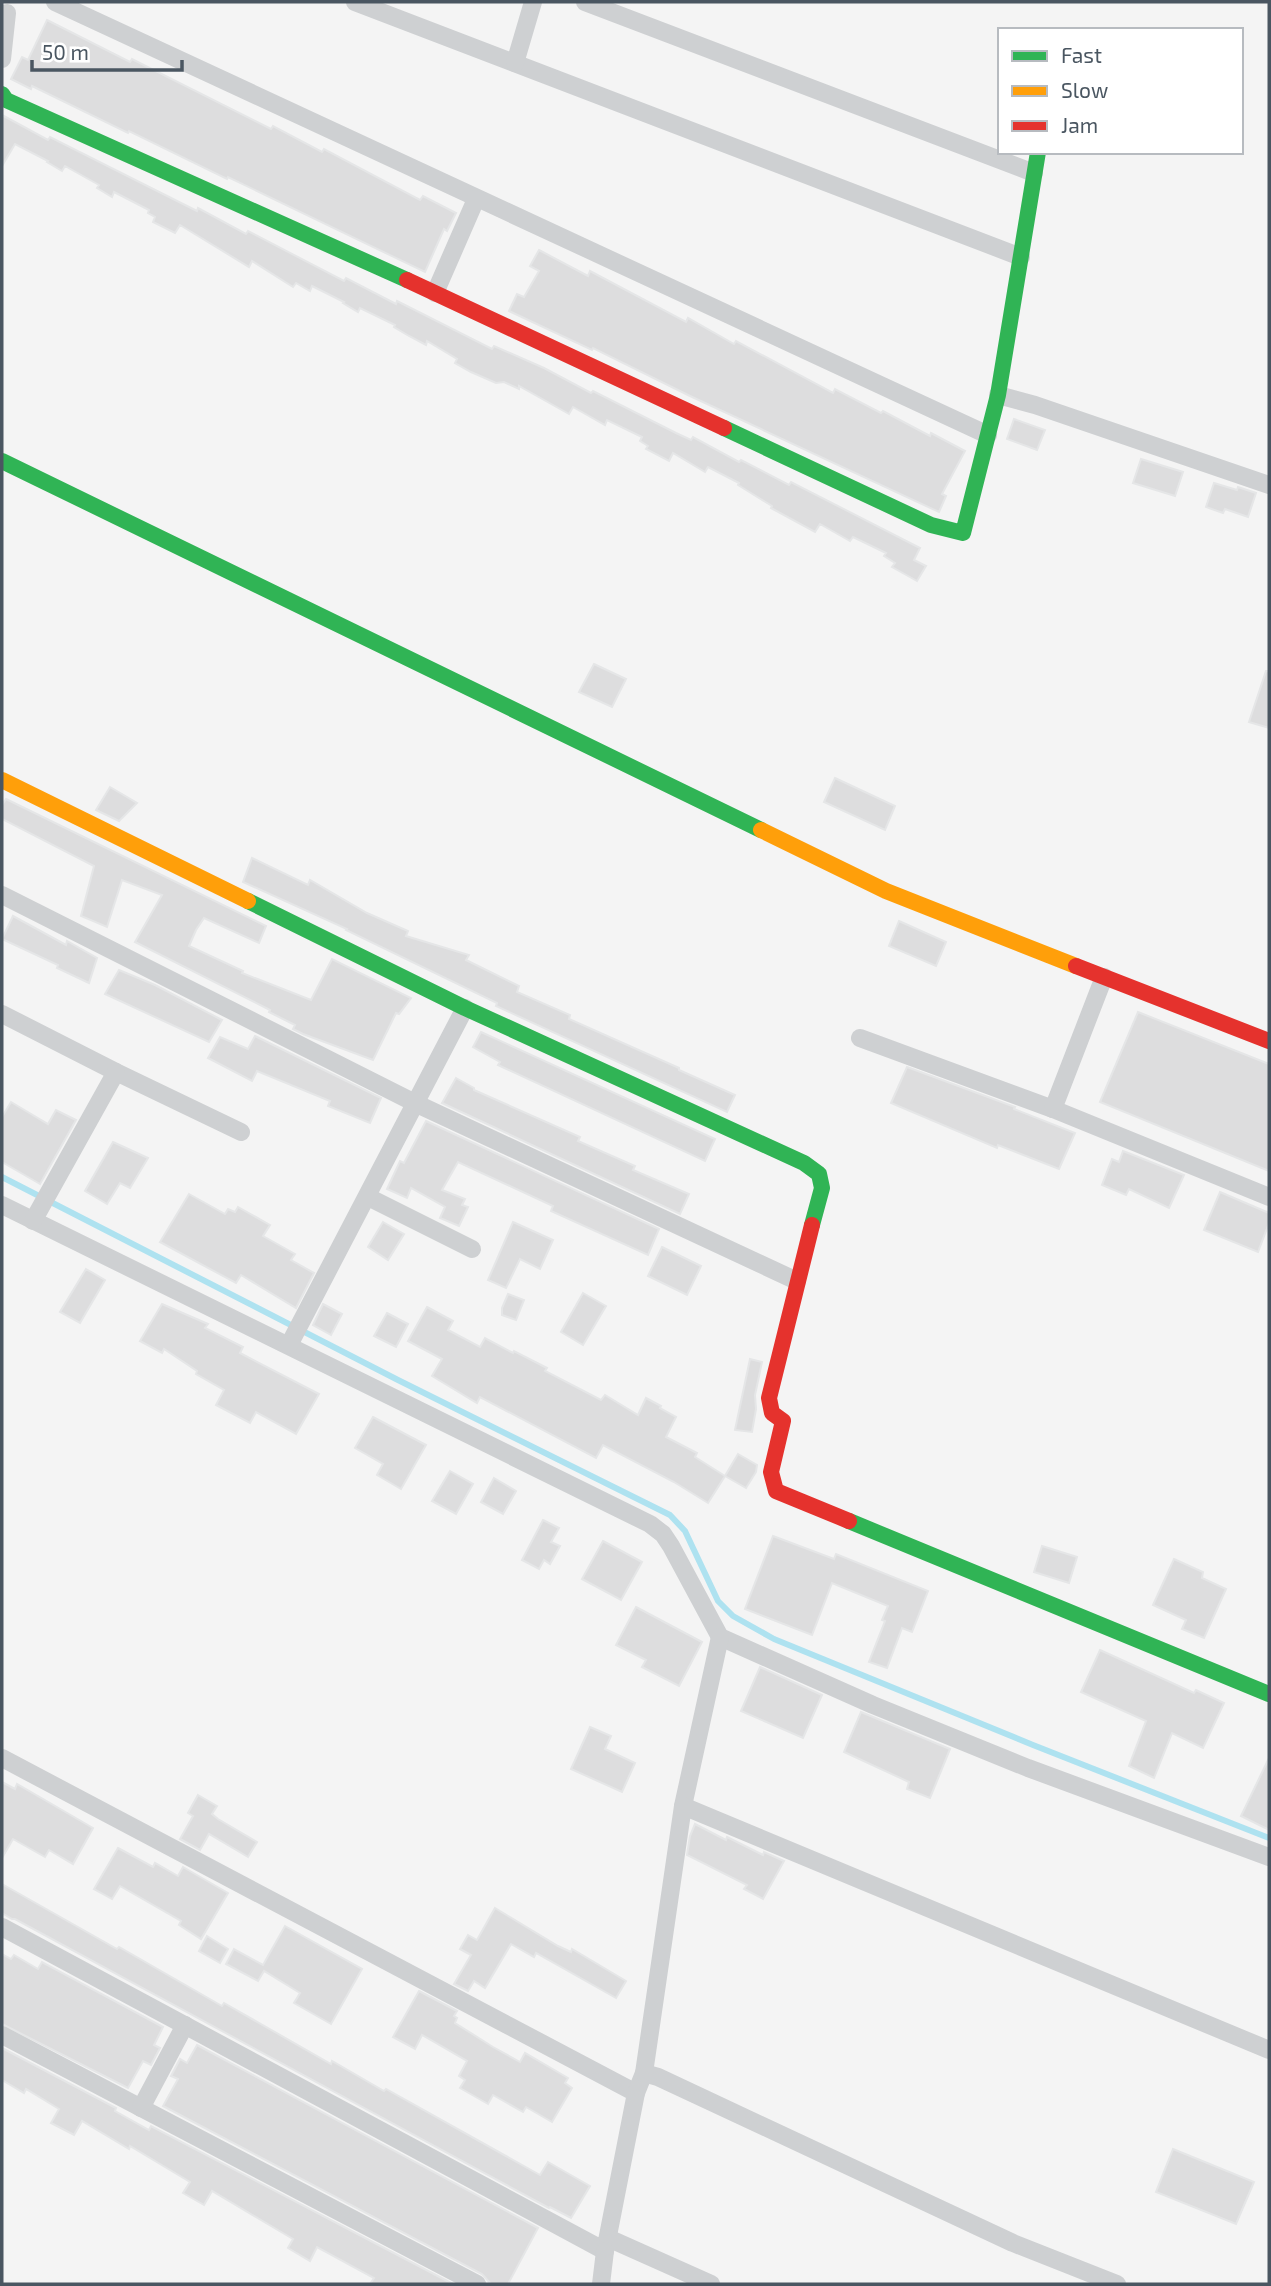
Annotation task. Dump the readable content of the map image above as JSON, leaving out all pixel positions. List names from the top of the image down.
{
  "legend": ["Fast", "Slow", "Jam"],
  "scale_bar": "50 m"
}
